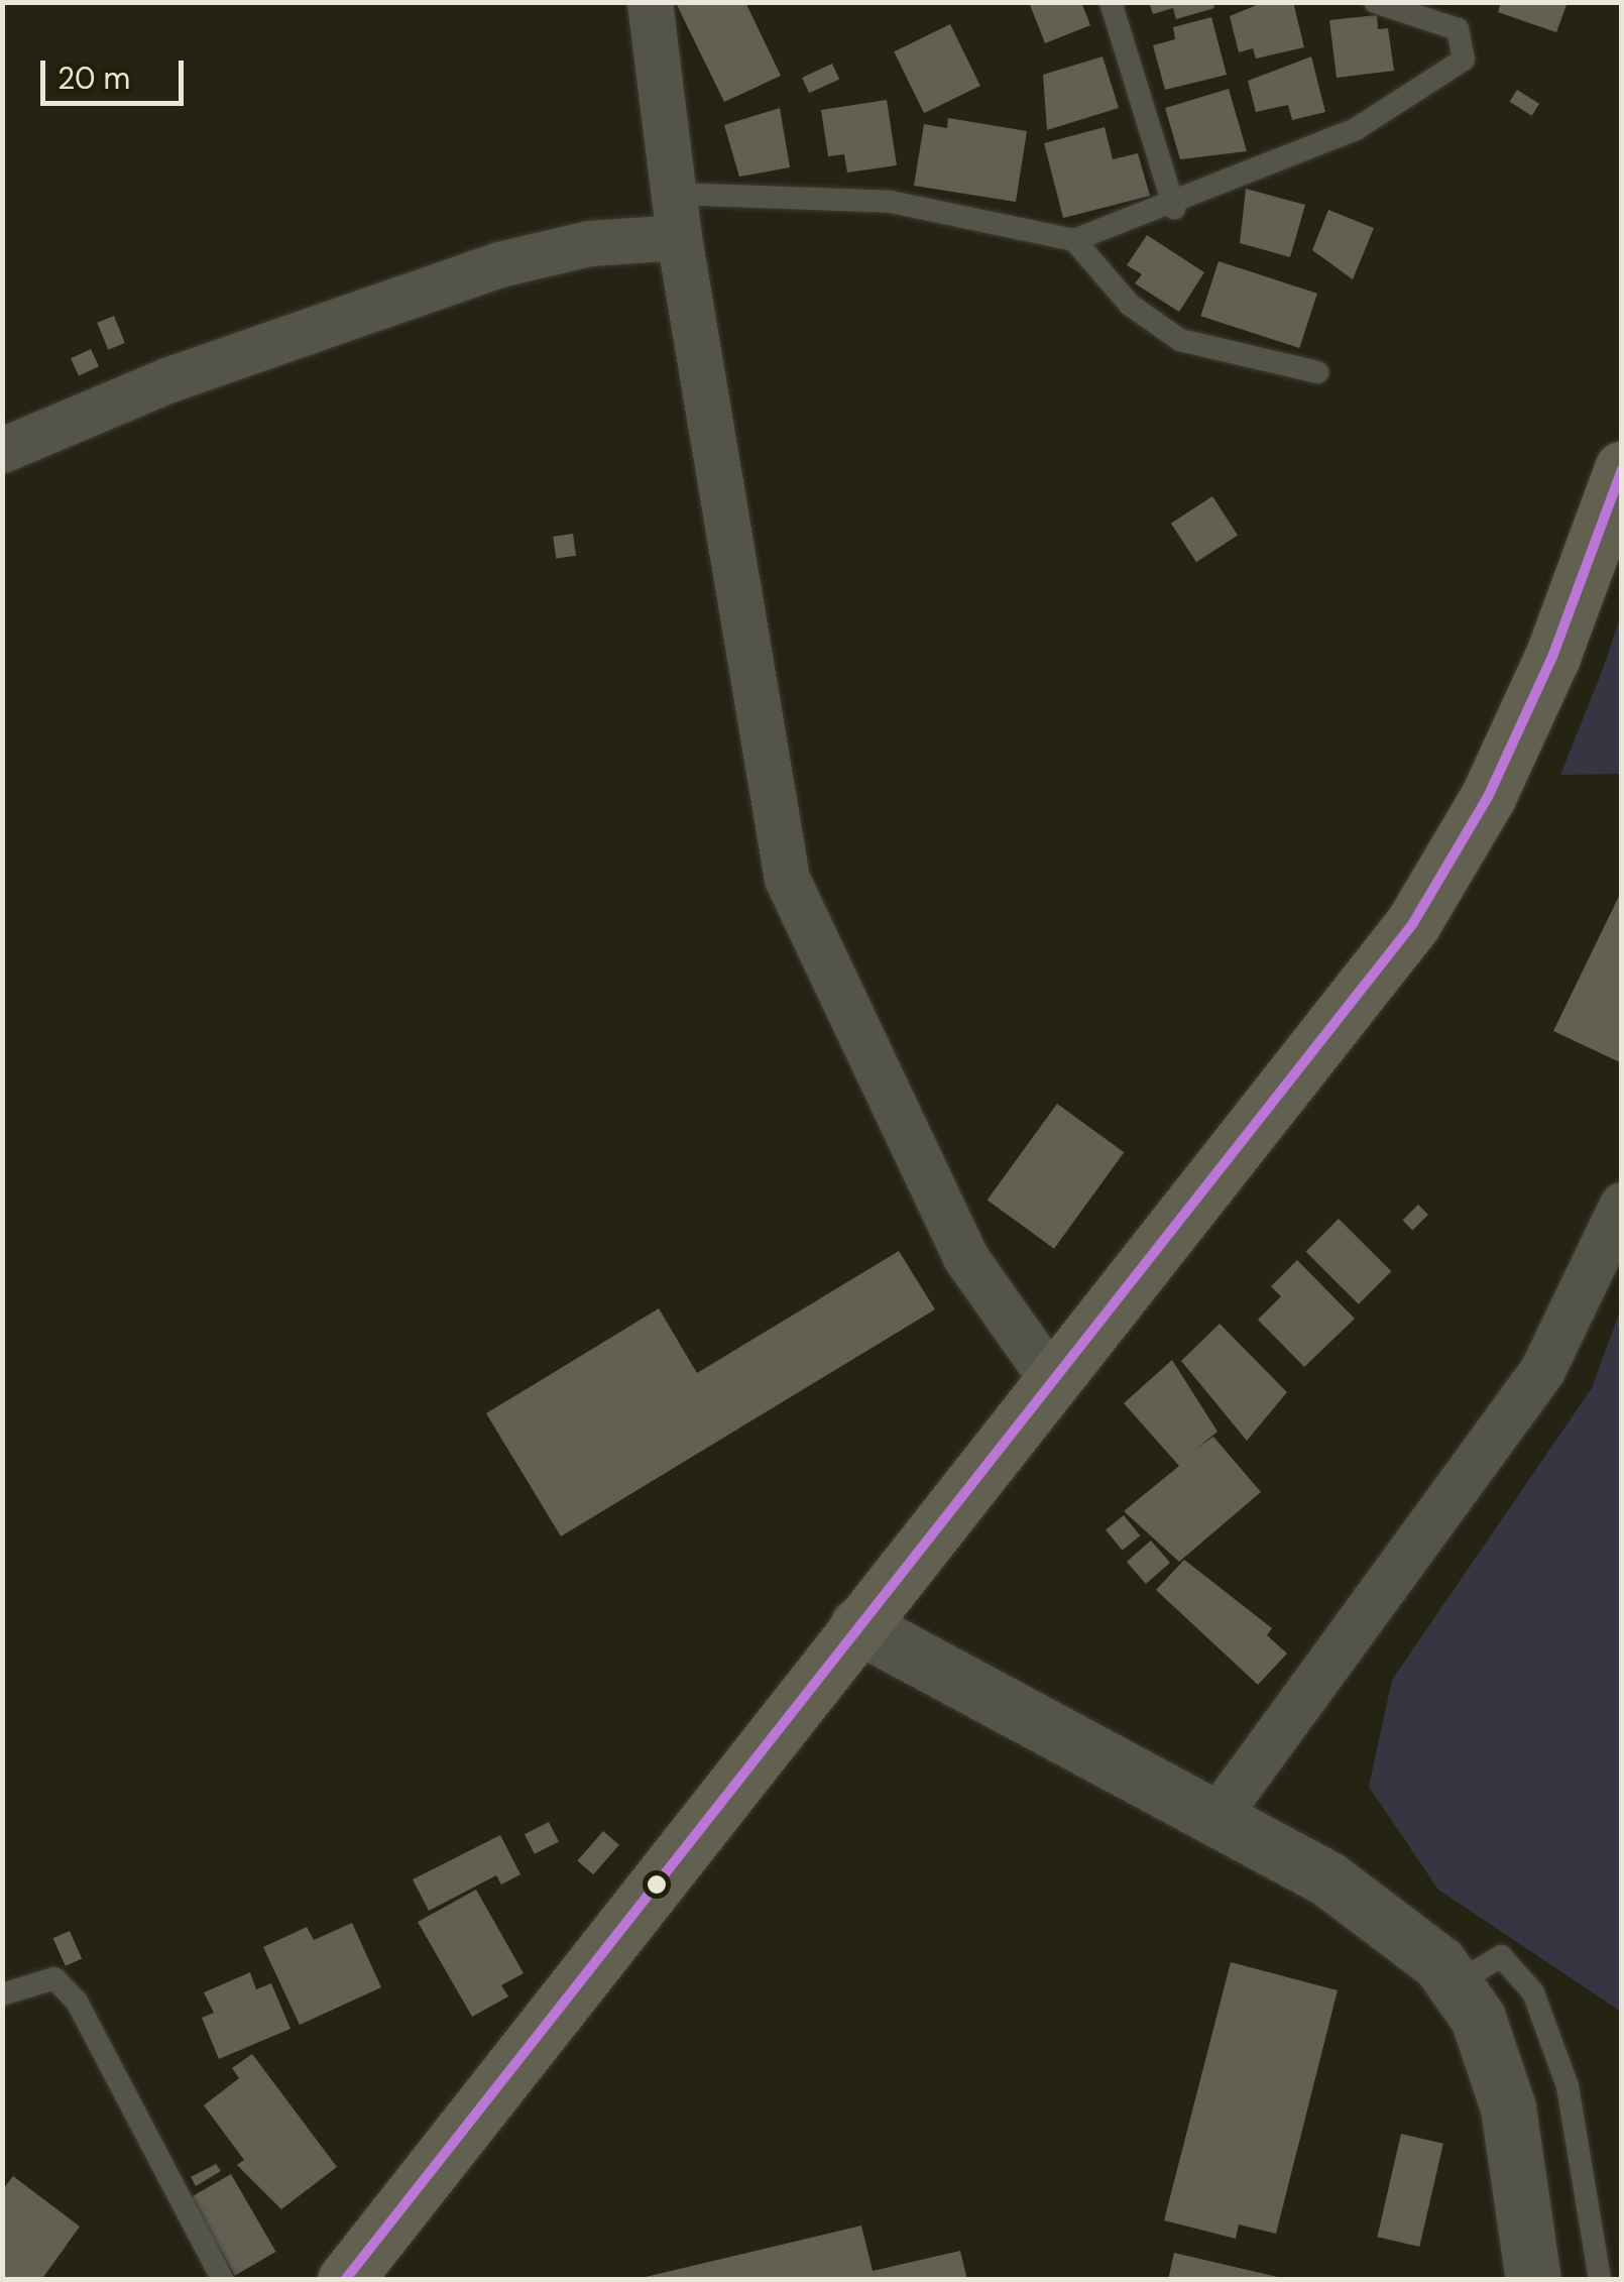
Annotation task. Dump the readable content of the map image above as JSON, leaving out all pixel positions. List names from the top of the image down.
{
  "scale_bar": "20 m"
}
